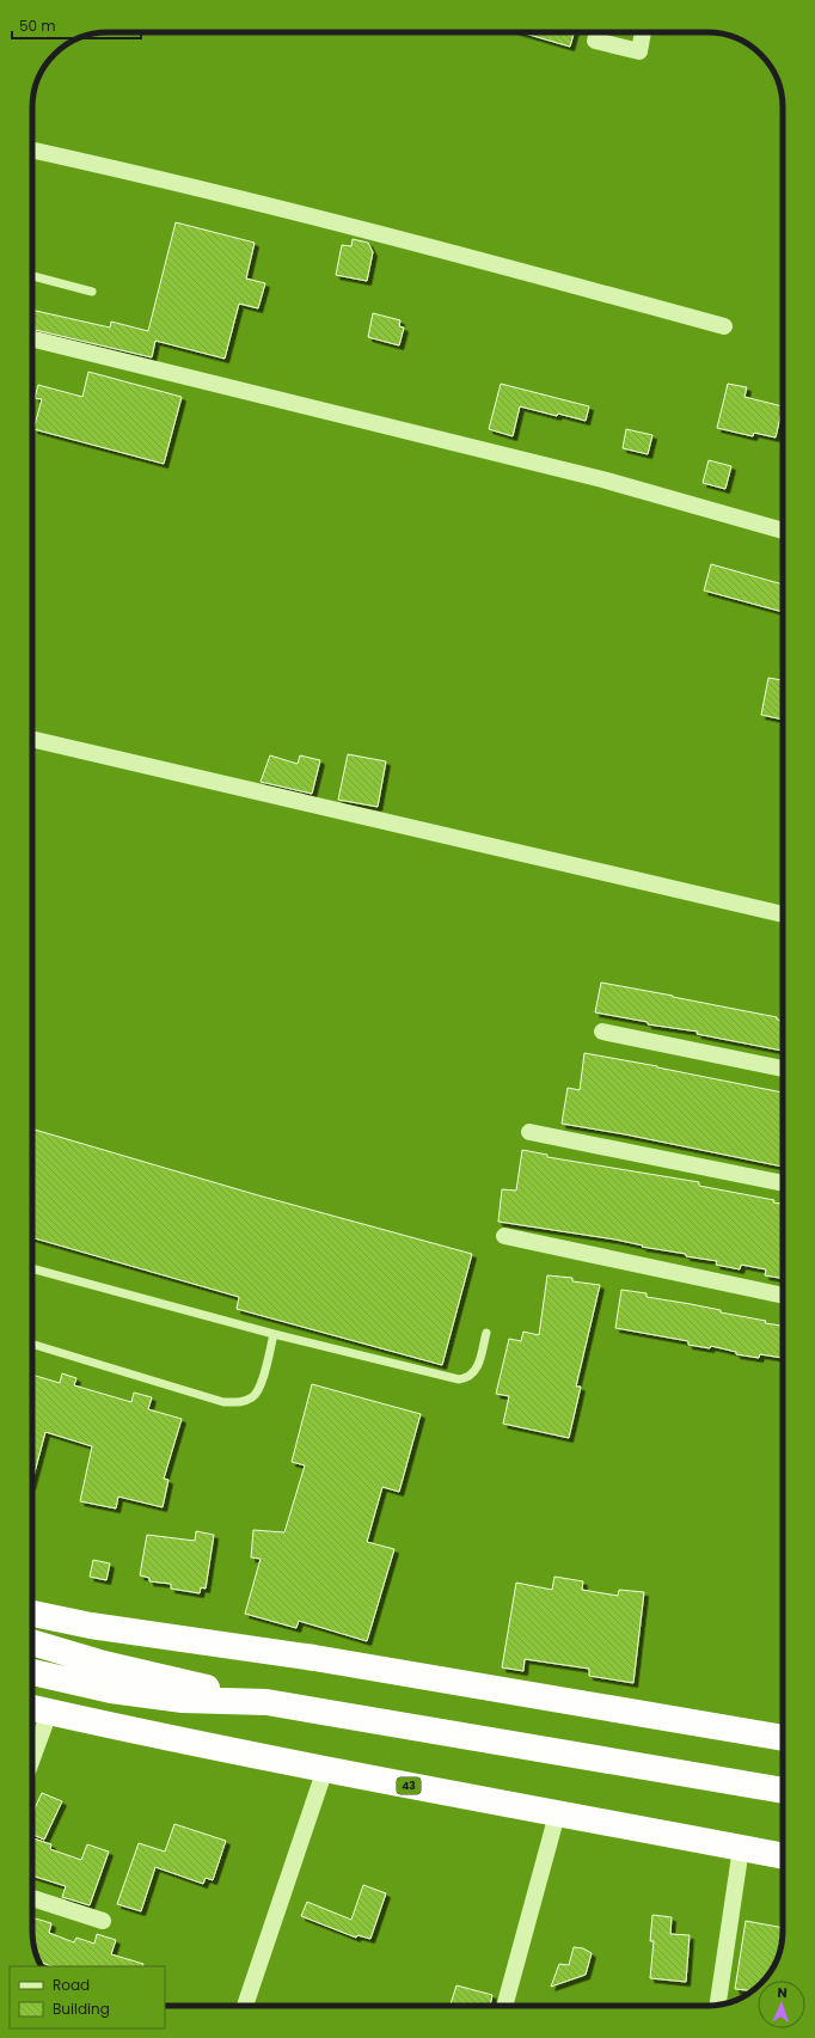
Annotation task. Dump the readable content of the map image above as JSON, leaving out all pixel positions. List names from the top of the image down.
{
  "streets": {
    "highway": ["43"]
  },
  "legend": ["Road", "Building"],
  "scale_bar": "50 m",
  "north": "top"
}
